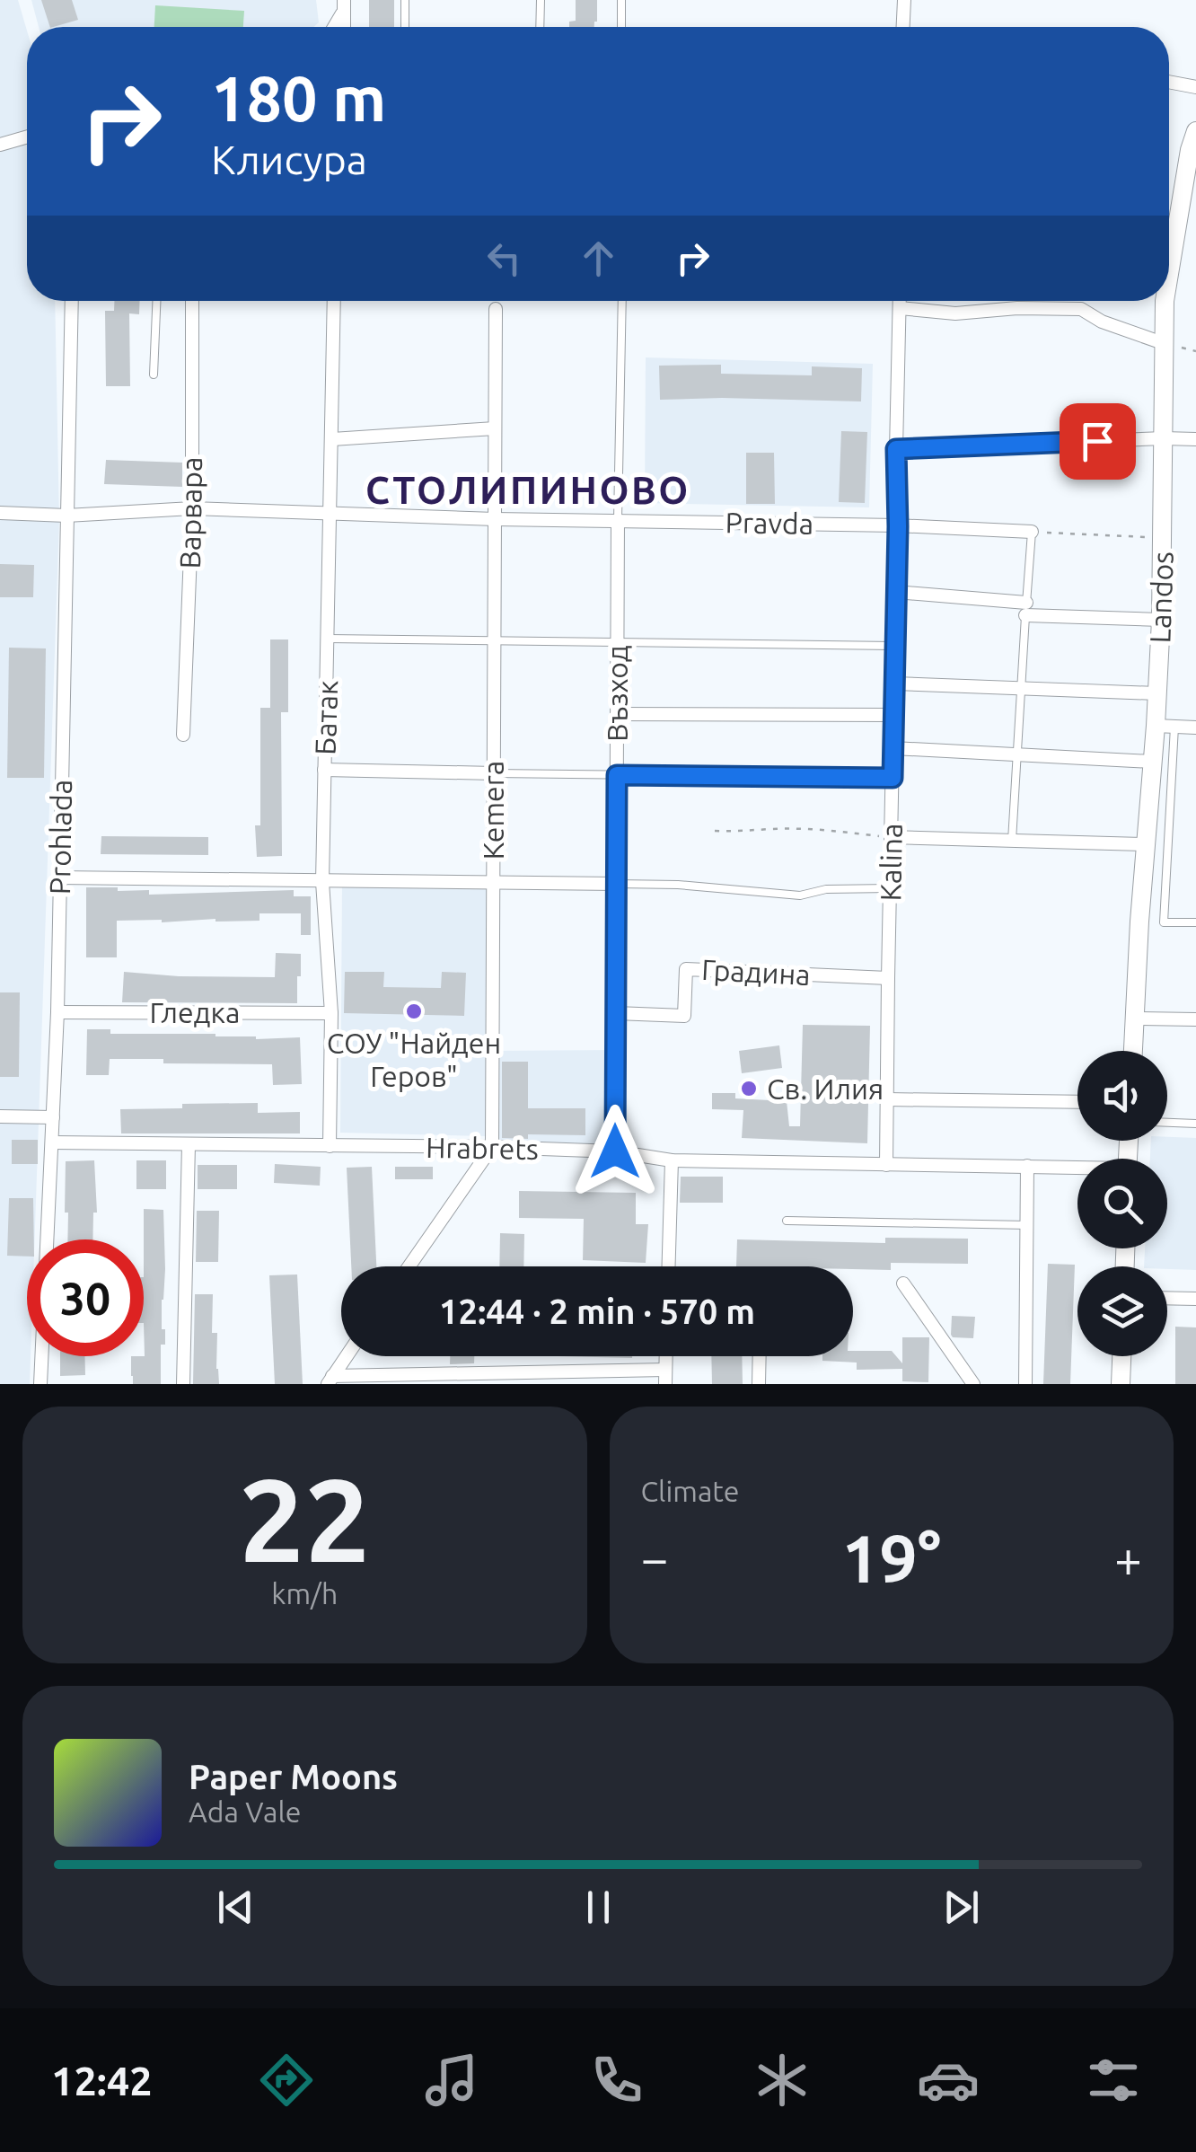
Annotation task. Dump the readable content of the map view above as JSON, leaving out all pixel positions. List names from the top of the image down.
{
  "streets": {
    "street": [
      "Варвара",
      "Pravda",
      "Landos",
      "Възход",
      "Батак",
      "Kemera",
      "Prohlada",
      "Kalina",
      "Градина",
      "Гледка",
      "Hrabrets"
    ]
  },
  "crossings": [
    ["Варвара", "Pravda"],
    ["Pravda", "Възход"],
    ["Pravda", "Батак"],
    ["Pravda", "Kemera"],
    ["Pravda", "Prohlada"],
    ["Pravda", "Kalina"],
    ["Възход", "Градина"],
    ["Възход", "Hrabrets"],
    ["Батак", "Гледка"],
    ["Батак", "Hrabrets"],
    ["Kemera", "Hrabrets"],
    ["Prohlada", "Гледка"],
    ["Prohlada", "Hrabrets"],
    ["Kalina", "Градина"],
    ["Kalina", "Hrabrets"]
  ],
  "districts": ["СТОЛИПИНОВО"],
  "places": ["СОУ \"Найден Геров\"", "Св. Илия"],
  "page": {
    "turn": ["180 m", "Клисура"],
    "limit": "30",
    "trip": "12:44 · 2 min · 570 m",
    "tile": [
      ["22", "km/h"],
      "Climate"
    ],
    "heat": ["−", "19°", "+"],
    "song": ["Paper Moons", "Ada Vale"],
    "tabs": "12:42"
  }
}
